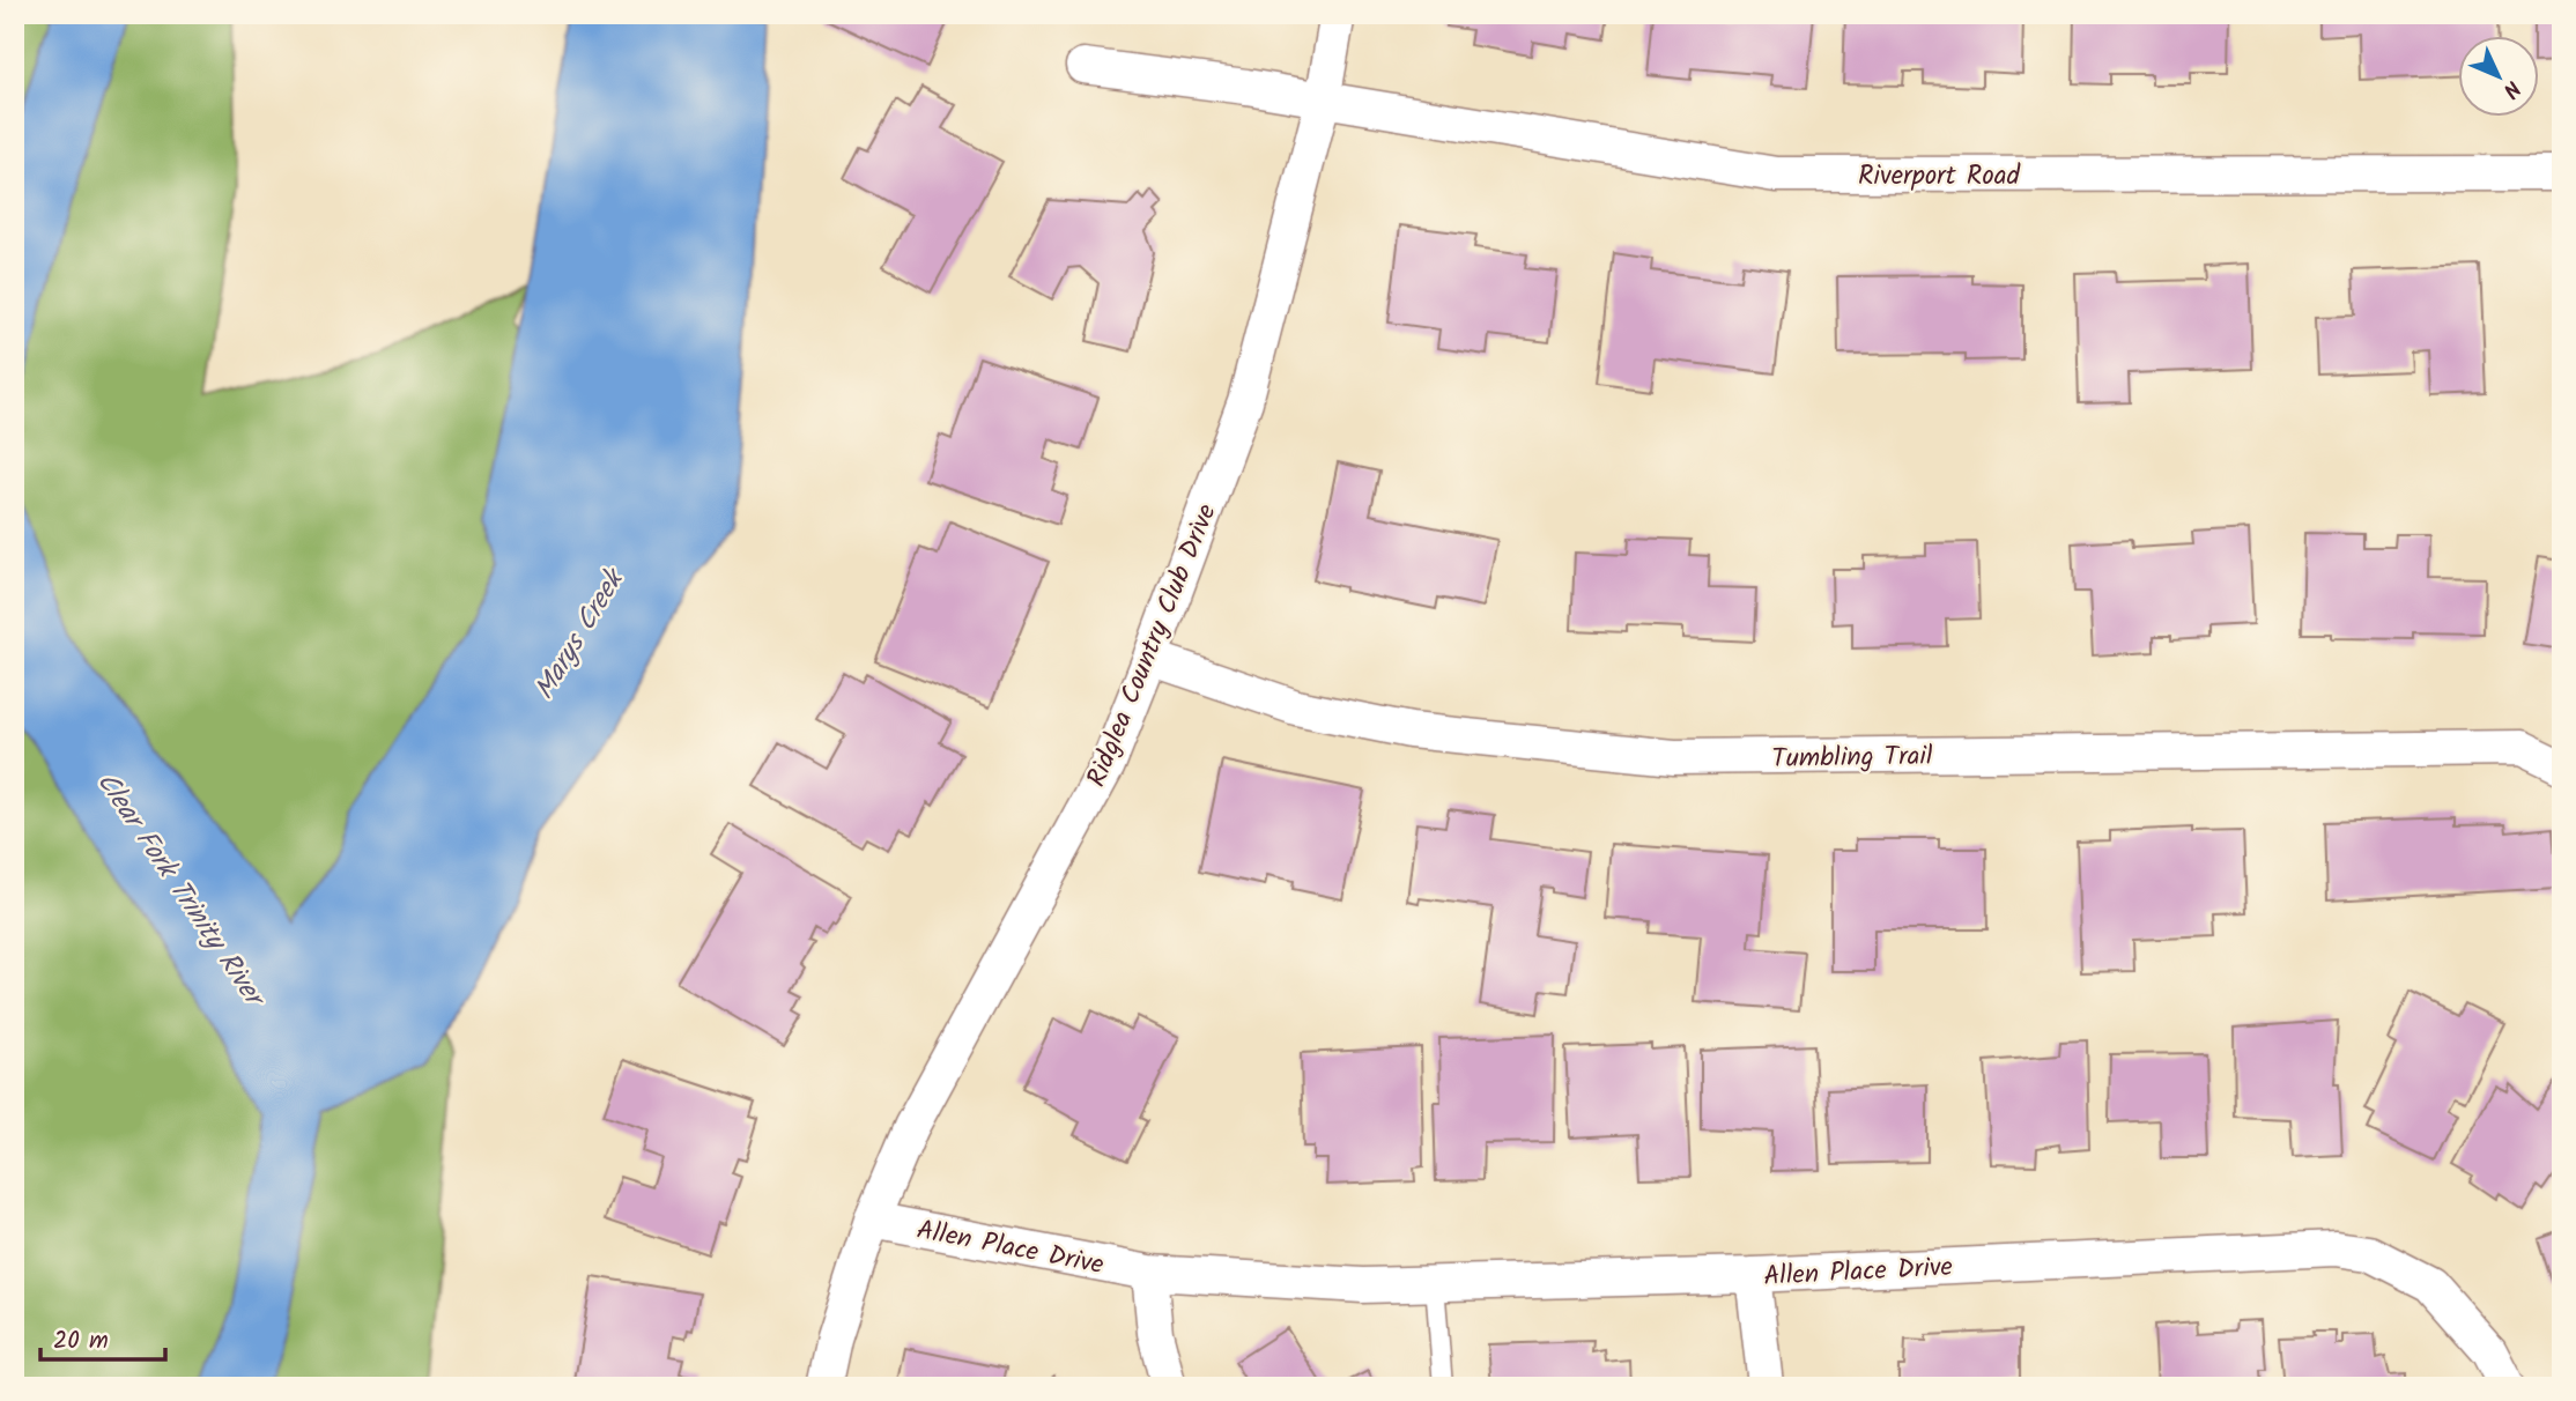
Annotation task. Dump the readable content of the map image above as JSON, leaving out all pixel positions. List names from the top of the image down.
{
  "streets": {
    "street": [
      "Riverport Road",
      "Ridglea Country Club Drive",
      "Tumbling Trail",
      "Allen Place Drive"
    ]
  },
  "crossings": [
    ["Riverport Road", "Ridglea Country Club Drive"],
    ["Ridglea Country Club Drive", "Tumbling Trail"],
    ["Ridglea Country Club Drive", "Allen Place Drive"]
  ],
  "water": ["Marys Creek", "Clear Fork Trinity River"],
  "scale_bar": "20 m",
  "north": "bottom right"
}
